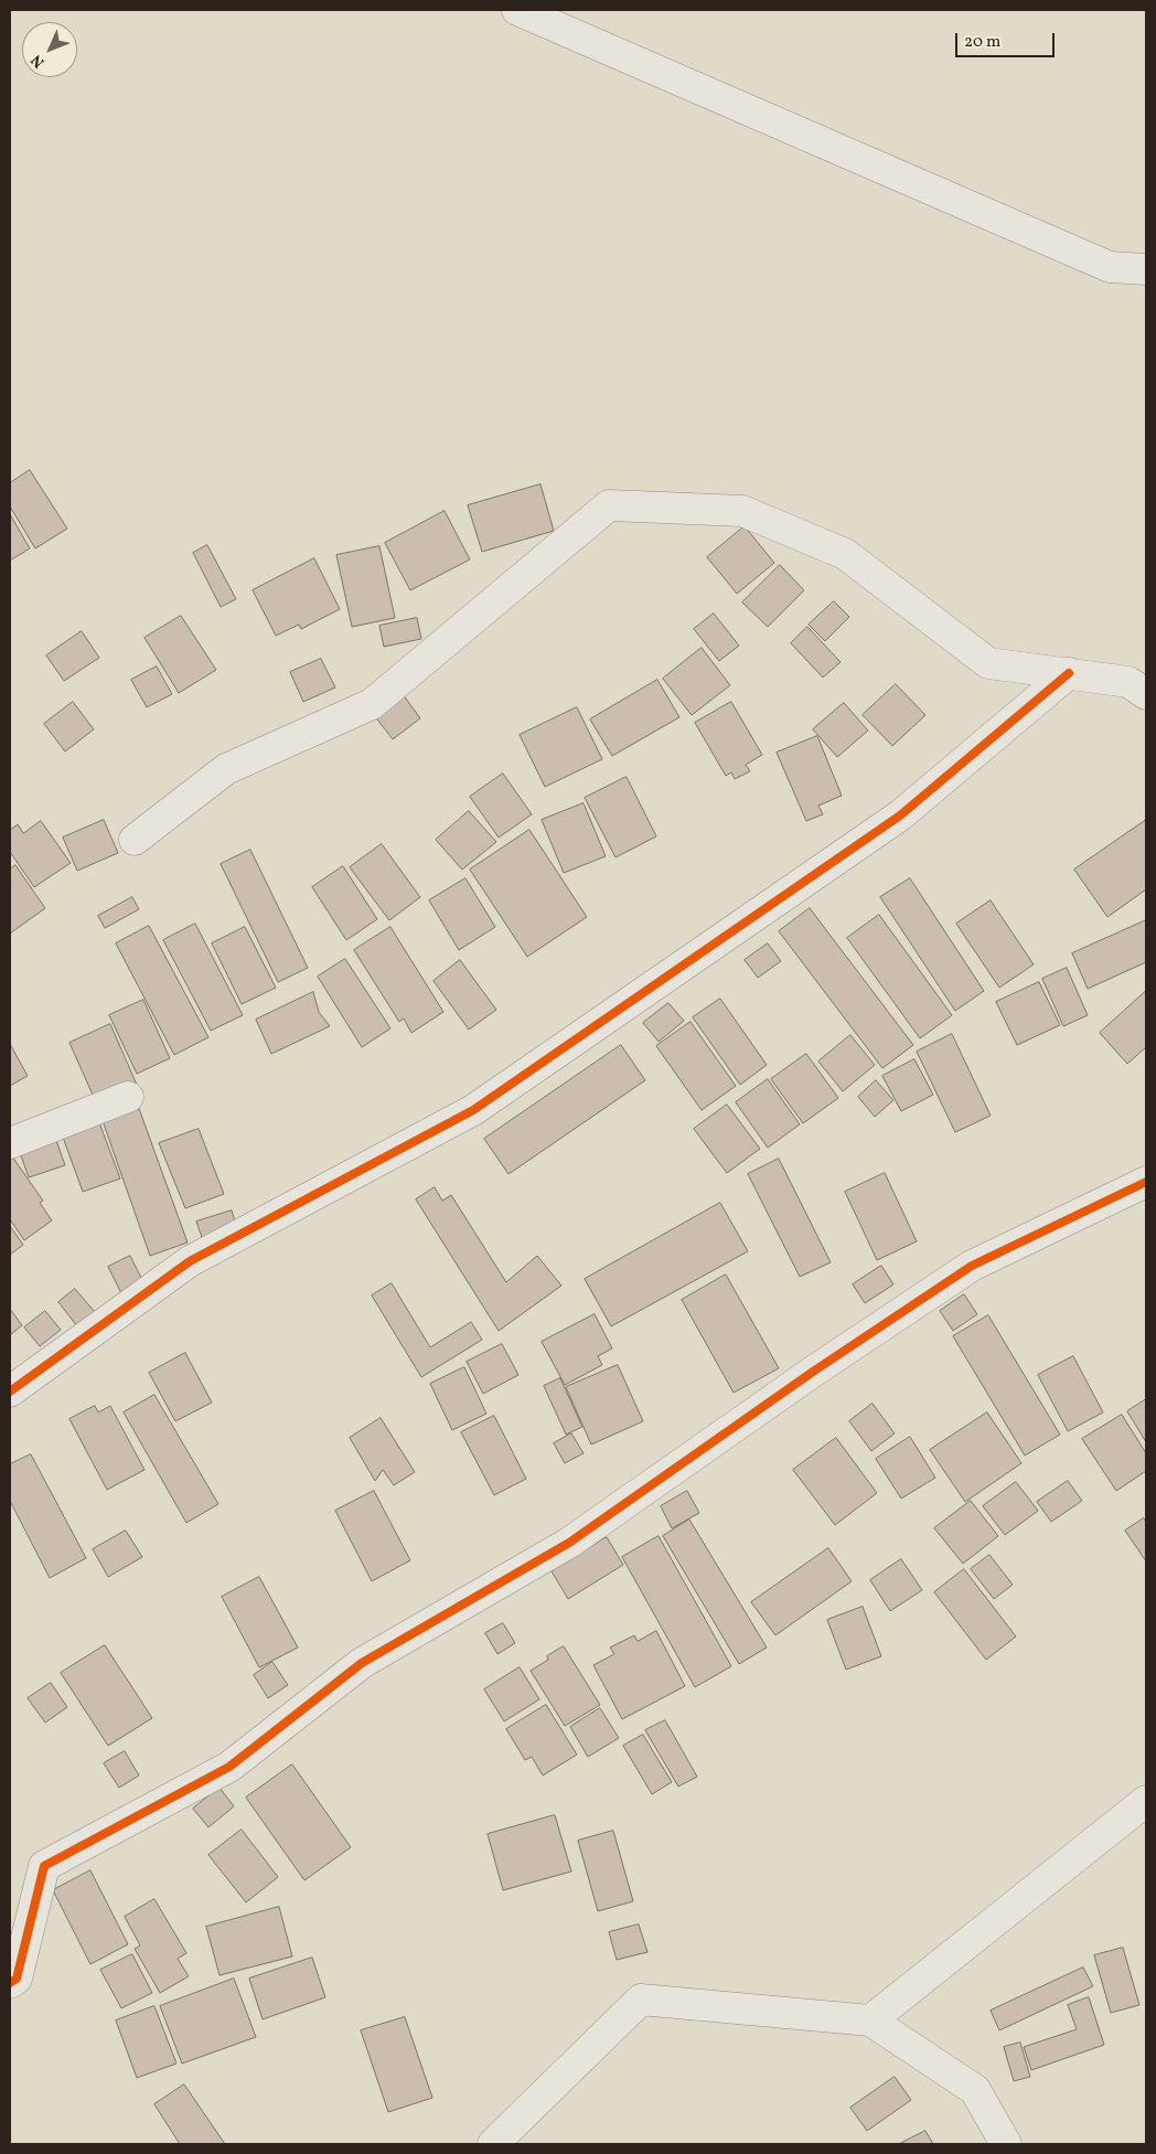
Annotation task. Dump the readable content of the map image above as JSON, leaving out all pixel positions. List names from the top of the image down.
{
  "scale_bar": "20 m",
  "north": "bottom left"
}
